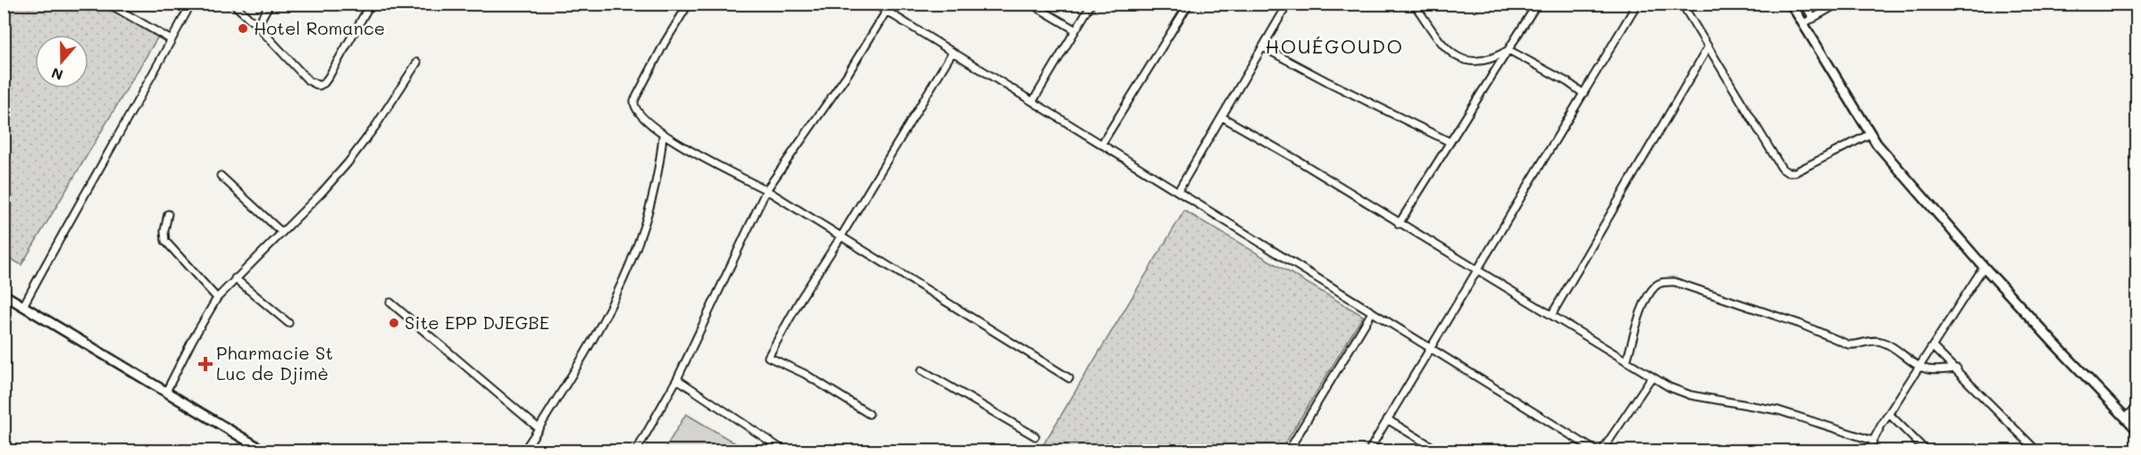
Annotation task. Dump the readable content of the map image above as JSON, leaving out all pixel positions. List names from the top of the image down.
{
  "districts": ["HOUÉGOUDO"],
  "places": {
    "other": ["Hotel Romance", "Site EPP DJEGBE"],
    "health": ["Pharmacie St Luc de Djimè"]
  },
  "north": "bottom"
}
